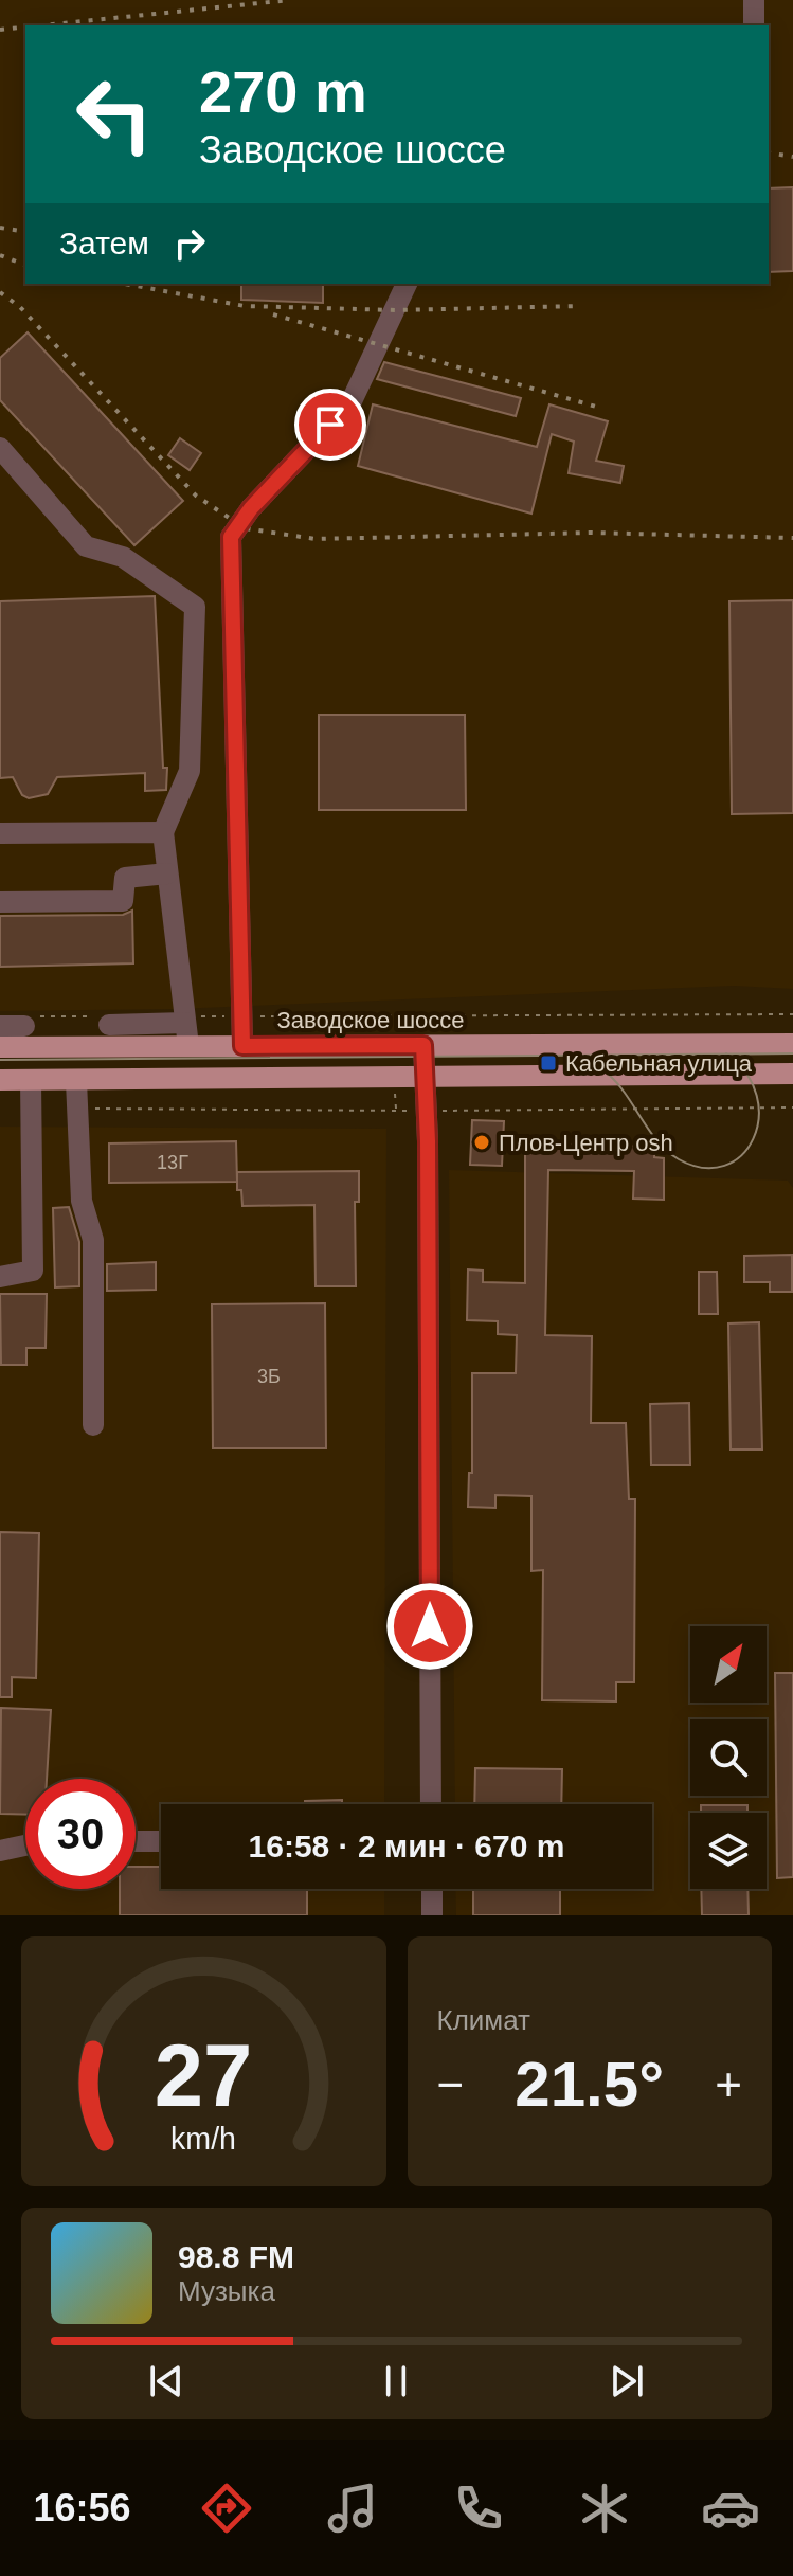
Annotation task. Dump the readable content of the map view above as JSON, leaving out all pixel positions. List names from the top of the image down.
{
  "streets": {
    "main road": ["Заводское шоссе"]
  },
  "places": {
    "transit": ["Кабельная улица"],
    "other": ["Плов-Центр osh"]
  },
  "house_numbers": ["13Г", "3Б"],
  "north": "top right",
  "page": {
    "turn": ["270 m", "Заводское шоссе"],
    "then": "Затем",
    "limit": "30",
    "trip": "16:58 · 2 мин · 670 m",
    "tile": "Климат",
    "heat": ["−", "21.5°", "+"],
    "song": ["98.8 FM", "Музыка"],
    "tabs": "16:56",
    "gauge": ["27", "km/h"]
  }
}
